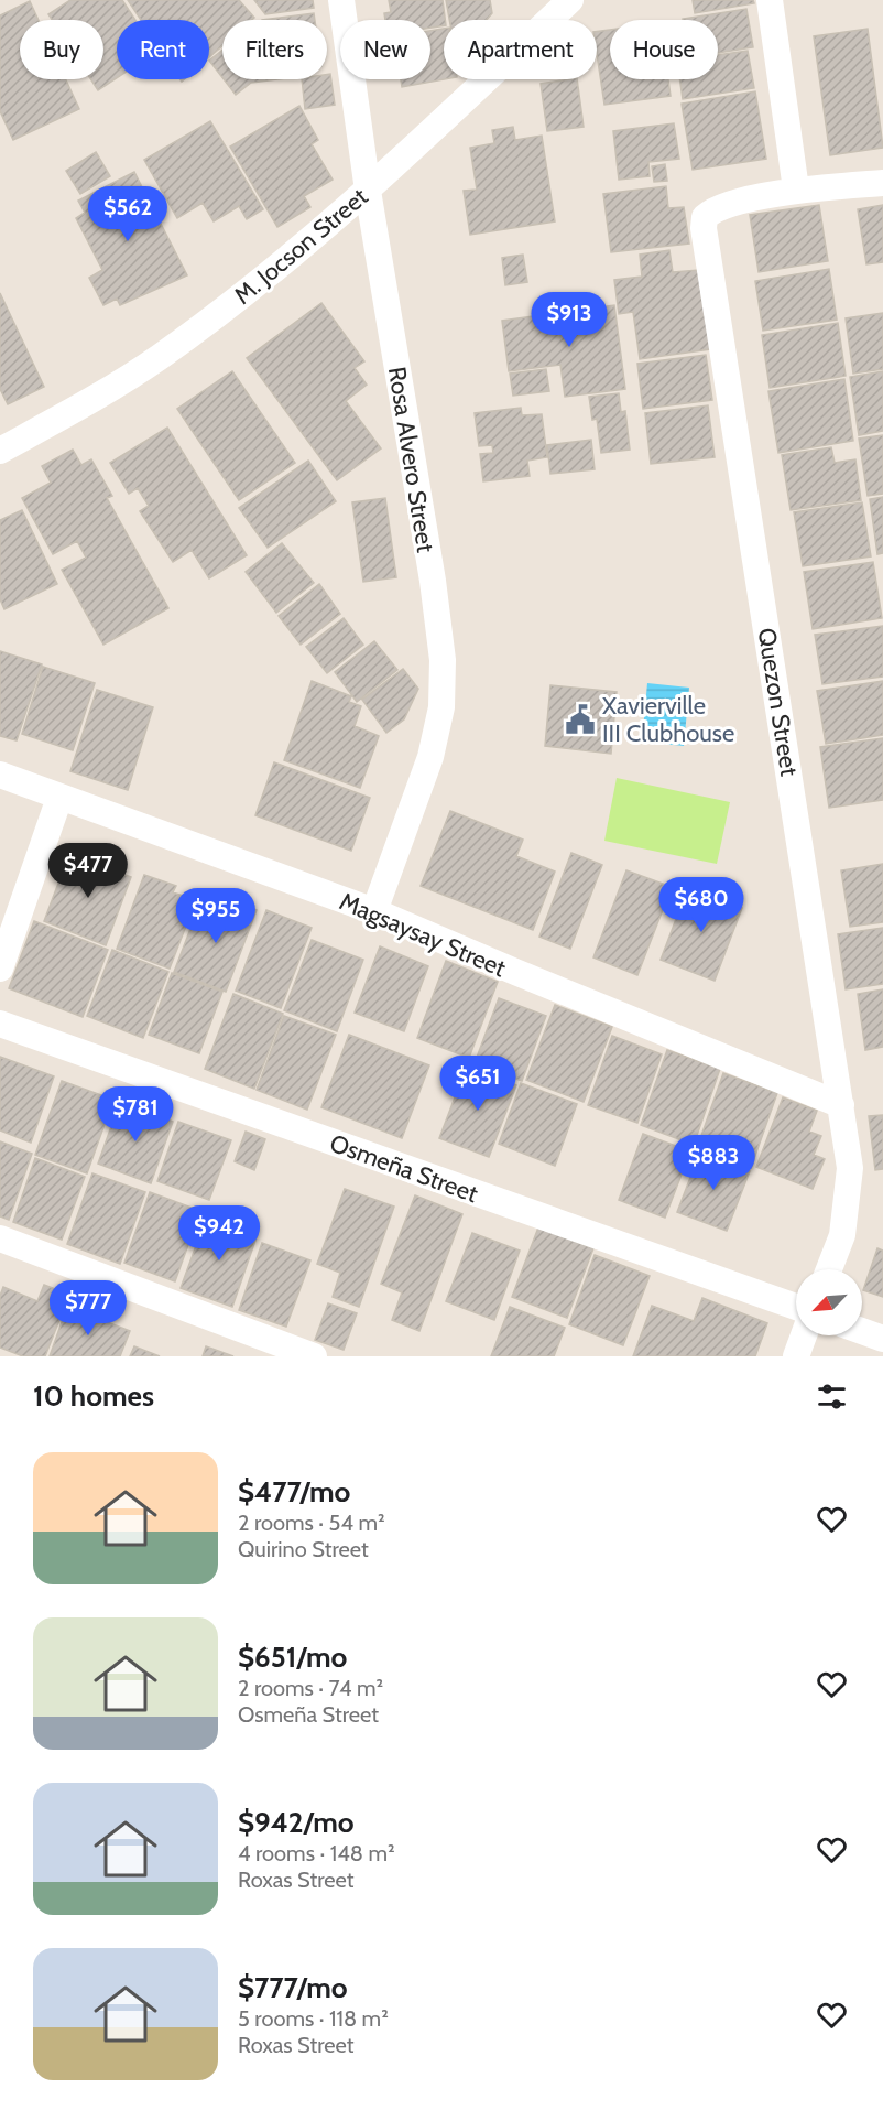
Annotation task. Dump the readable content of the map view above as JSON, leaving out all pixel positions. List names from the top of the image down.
{
  "streets": {
    "street": [
      "M. Jocson Street",
      "Rosa Alvero Street",
      "Quezon Street",
      "Magsaysay Street",
      "Osmeña Street"
    ]
  },
  "crossings": [
    ["M. Jocson Street", "Rosa Alvero Street"],
    ["Rosa Alvero Street", "Magsaysay Street"],
    ["Quezon Street", "Magsaysay Street"]
  ],
  "places": {
    "public building": ["Xavierville III Clubhouse"]
  },
  "north": "bottom left",
  "page": {
    "chip": [
      "Buy",
      "Rent",
      "Filters",
      "New",
      "Apartment",
      "House"
    ],
    "price": [
      "$562",
      "$913",
      "$477",
      "$680",
      "$955",
      "$651",
      "$781",
      "$883",
      "$942",
      "$777"
    ],
    "heading": "10 homes",
    "list": [
      {
        "name": "$477/mo",
        "note": "2 rooms · 54 m² · Quirino Street"
      },
      {
        "name": "$651/mo",
        "note": "2 rooms · 74 m² · Osmeña Street"
      },
      {
        "name": "$942/mo",
        "note": "4 rooms · 148 m² · Roxas Street"
      },
      {
        "name": "$777/mo",
        "note": "5 rooms · 118 m² · Roxas Street"
      }
    ]
  }
}
